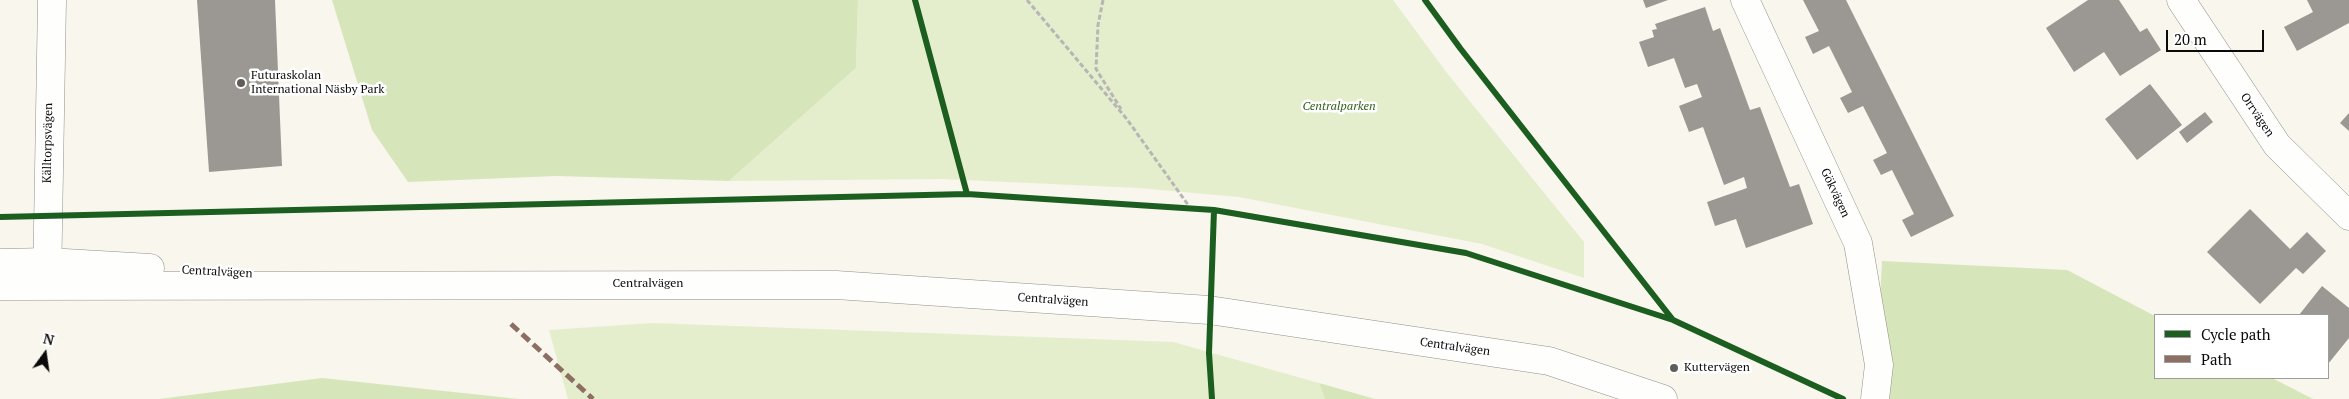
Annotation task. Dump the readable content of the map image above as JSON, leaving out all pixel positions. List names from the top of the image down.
{
  "streets": {
    "street": [
      "Orrvägen",
      "Källtorpsvägen",
      "Gökvägen",
      "Centralvägen"
    ]
  },
  "crossings": [
    ["Källtorpsvägen", "Centralvägen"]
  ],
  "parks": ["Centralparken"],
  "places": ["Futuraskolan International Näsby Park", "Kuttervägen"],
  "legend": ["Cycle path", "Path"],
  "scale_bar": "20 m",
  "north": "top"
}
